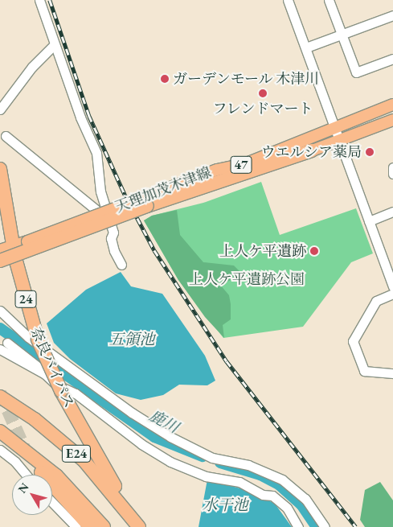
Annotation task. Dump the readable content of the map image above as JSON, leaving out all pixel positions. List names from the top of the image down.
{
  "streets": {
    "highway": ["24", "奈良バイパス", "E24"],
    "main road": ["47", "天理加茂木津線"]
  },
  "crossings": [
    ["天理加茂木津線", "奈良バイパス"],
    ["奈良バイパス", "E24"]
  ],
  "water": ["五領池", "鹿川", "水干池"],
  "parks": ["上人ケ平遺跡公園"],
  "places": [
    "ガーデンモール 木津川",
    "フレンドマート",
    "ウエルシア薬局",
    "上人ケ平遺跡"
  ],
  "north": "top left"
}
